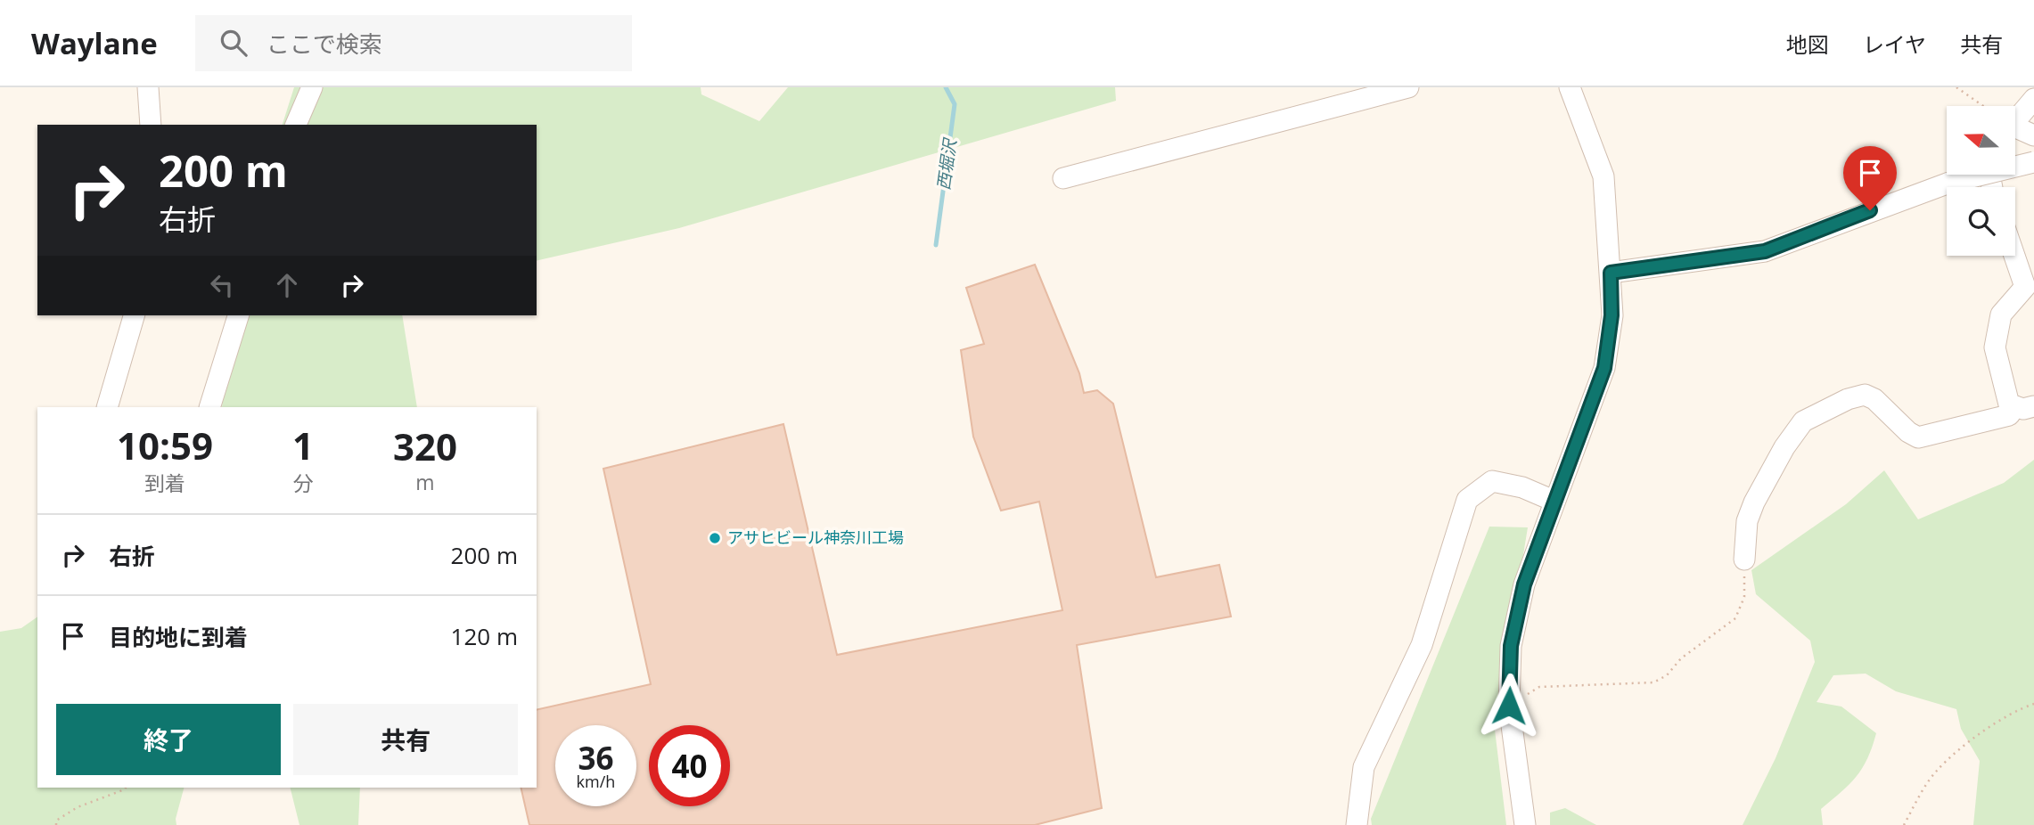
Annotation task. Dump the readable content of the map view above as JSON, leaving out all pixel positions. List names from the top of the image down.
{
  "water": ["西堀沢"],
  "places": ["アサヒビール神奈川工場"],
  "north": "left",
  "page": {
    "header": "Waylane",
    "search": "ここで検索",
    "nav": ["地図", "レイヤ", "共有"],
    "turn": ["200 m", "右折"],
    "eta": [
      "10:59",
      "到着",
      "1",
      "分",
      "320",
      "m"
    ],
    "list": [
      {
        "name": "右折",
        "value": "200 m"
      },
      {
        "name": "目的地に到着",
        "value": "120 m"
      }
    ],
    "buttons": ["終了", "共有"],
    "speed": "36 km/h",
    "limit": "40"
  }
}
